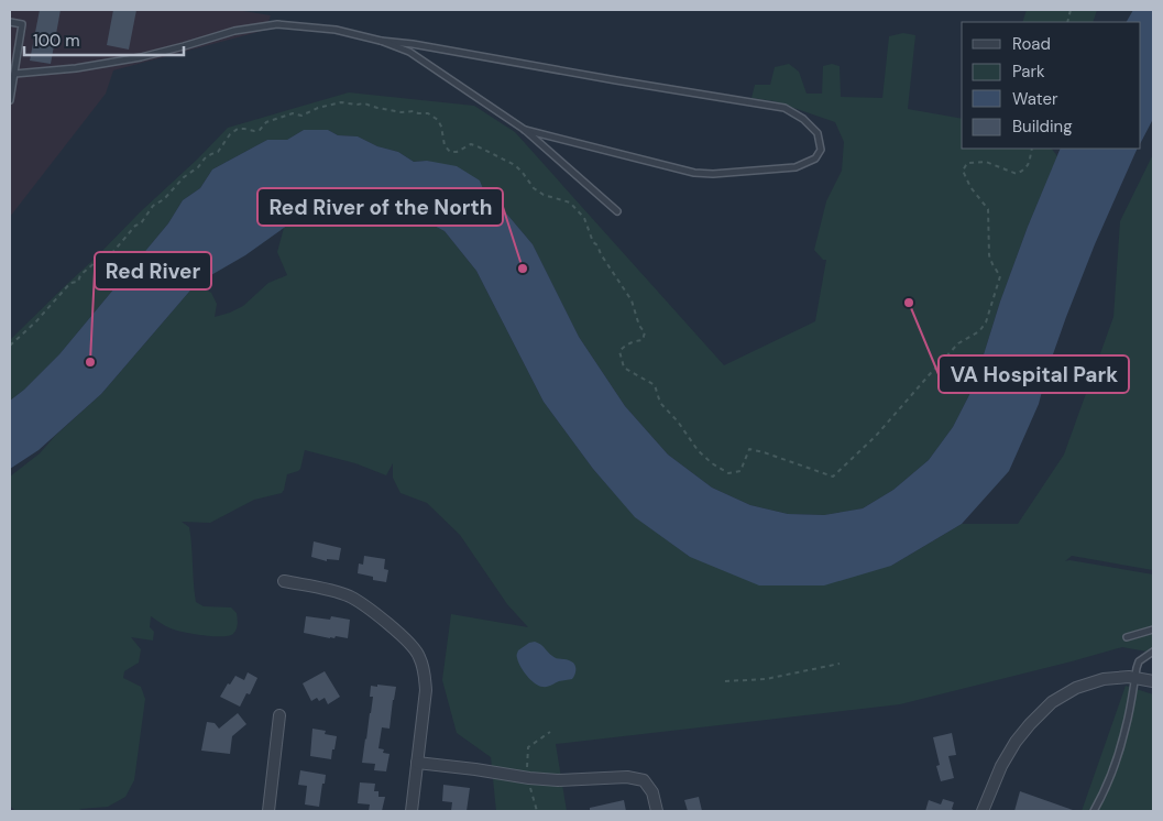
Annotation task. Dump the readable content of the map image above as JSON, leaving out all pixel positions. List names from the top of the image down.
{
  "places": ["Red River of the North", "VA Hospital Park", "Red River"],
  "legend": [
    "Road",
    "Park",
    "Water",
    "Building"
  ],
  "scale_bar": "100 m"
}
